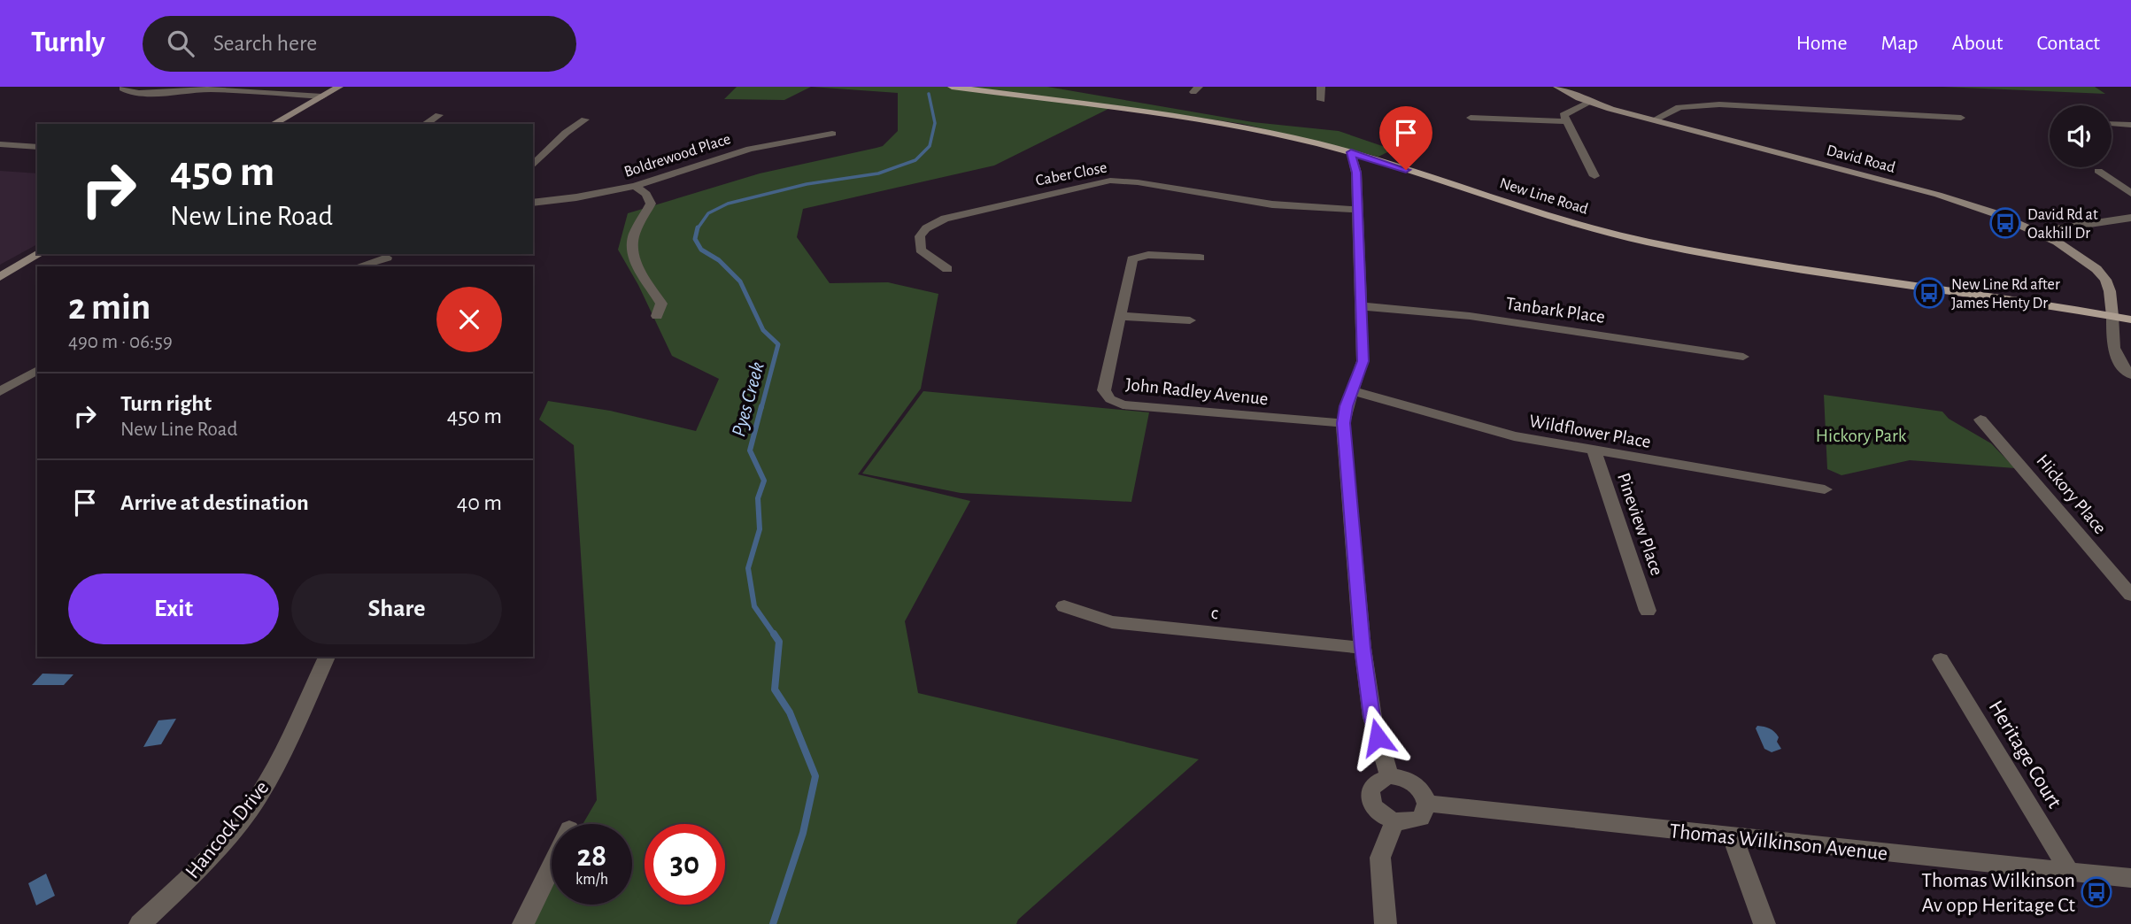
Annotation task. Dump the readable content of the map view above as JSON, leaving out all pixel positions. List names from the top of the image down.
{
  "streets": {
    "main road": ["New Line Road"],
    "street": [
      "Boldrewood Place",
      "David Road",
      "Caber Close",
      "Tanbark Place",
      "John Radley Avenue",
      "Wildflower Place",
      "Hickory Place",
      "Pineview Place",
      "c",
      "Heritage Court",
      "Hancock Drive",
      "Thomas Wilkinson Avenue"
    ]
  },
  "crossings": [
    ["David Road", "New Line Road"],
    ["Wildflower Place", "Pineview Place"],
    ["Heritage Court", "Thomas Wilkinson Avenue"]
  ],
  "water": ["Pyes Creek"],
  "parks": ["Hickory Park"],
  "places": {
    "bus stop": ["David Rd at Oakhill Dr", "New Line Rd after James Henty Dr", "Thomas Wilkinson Av opp Heritage Ct"]
  },
  "page": {
    "header": "Turnly",
    "search": "Search here",
    "nav": [
      "Home",
      "Map",
      "About",
      "Contact"
    ],
    "turn": ["450 m", "New Line Road"],
    "heading": ["2 min", "490 m · 06:59"],
    "list": [
      {
        "name": "Turn right",
        "note": "New Line Road",
        "value": "450 m"
      },
      {
        "name": "Arrive at destination",
        "value": "40 m"
      }
    ],
    "buttons": ["Exit", "Share"],
    "speed": "28 km/h",
    "limit": "30"
  }
}
